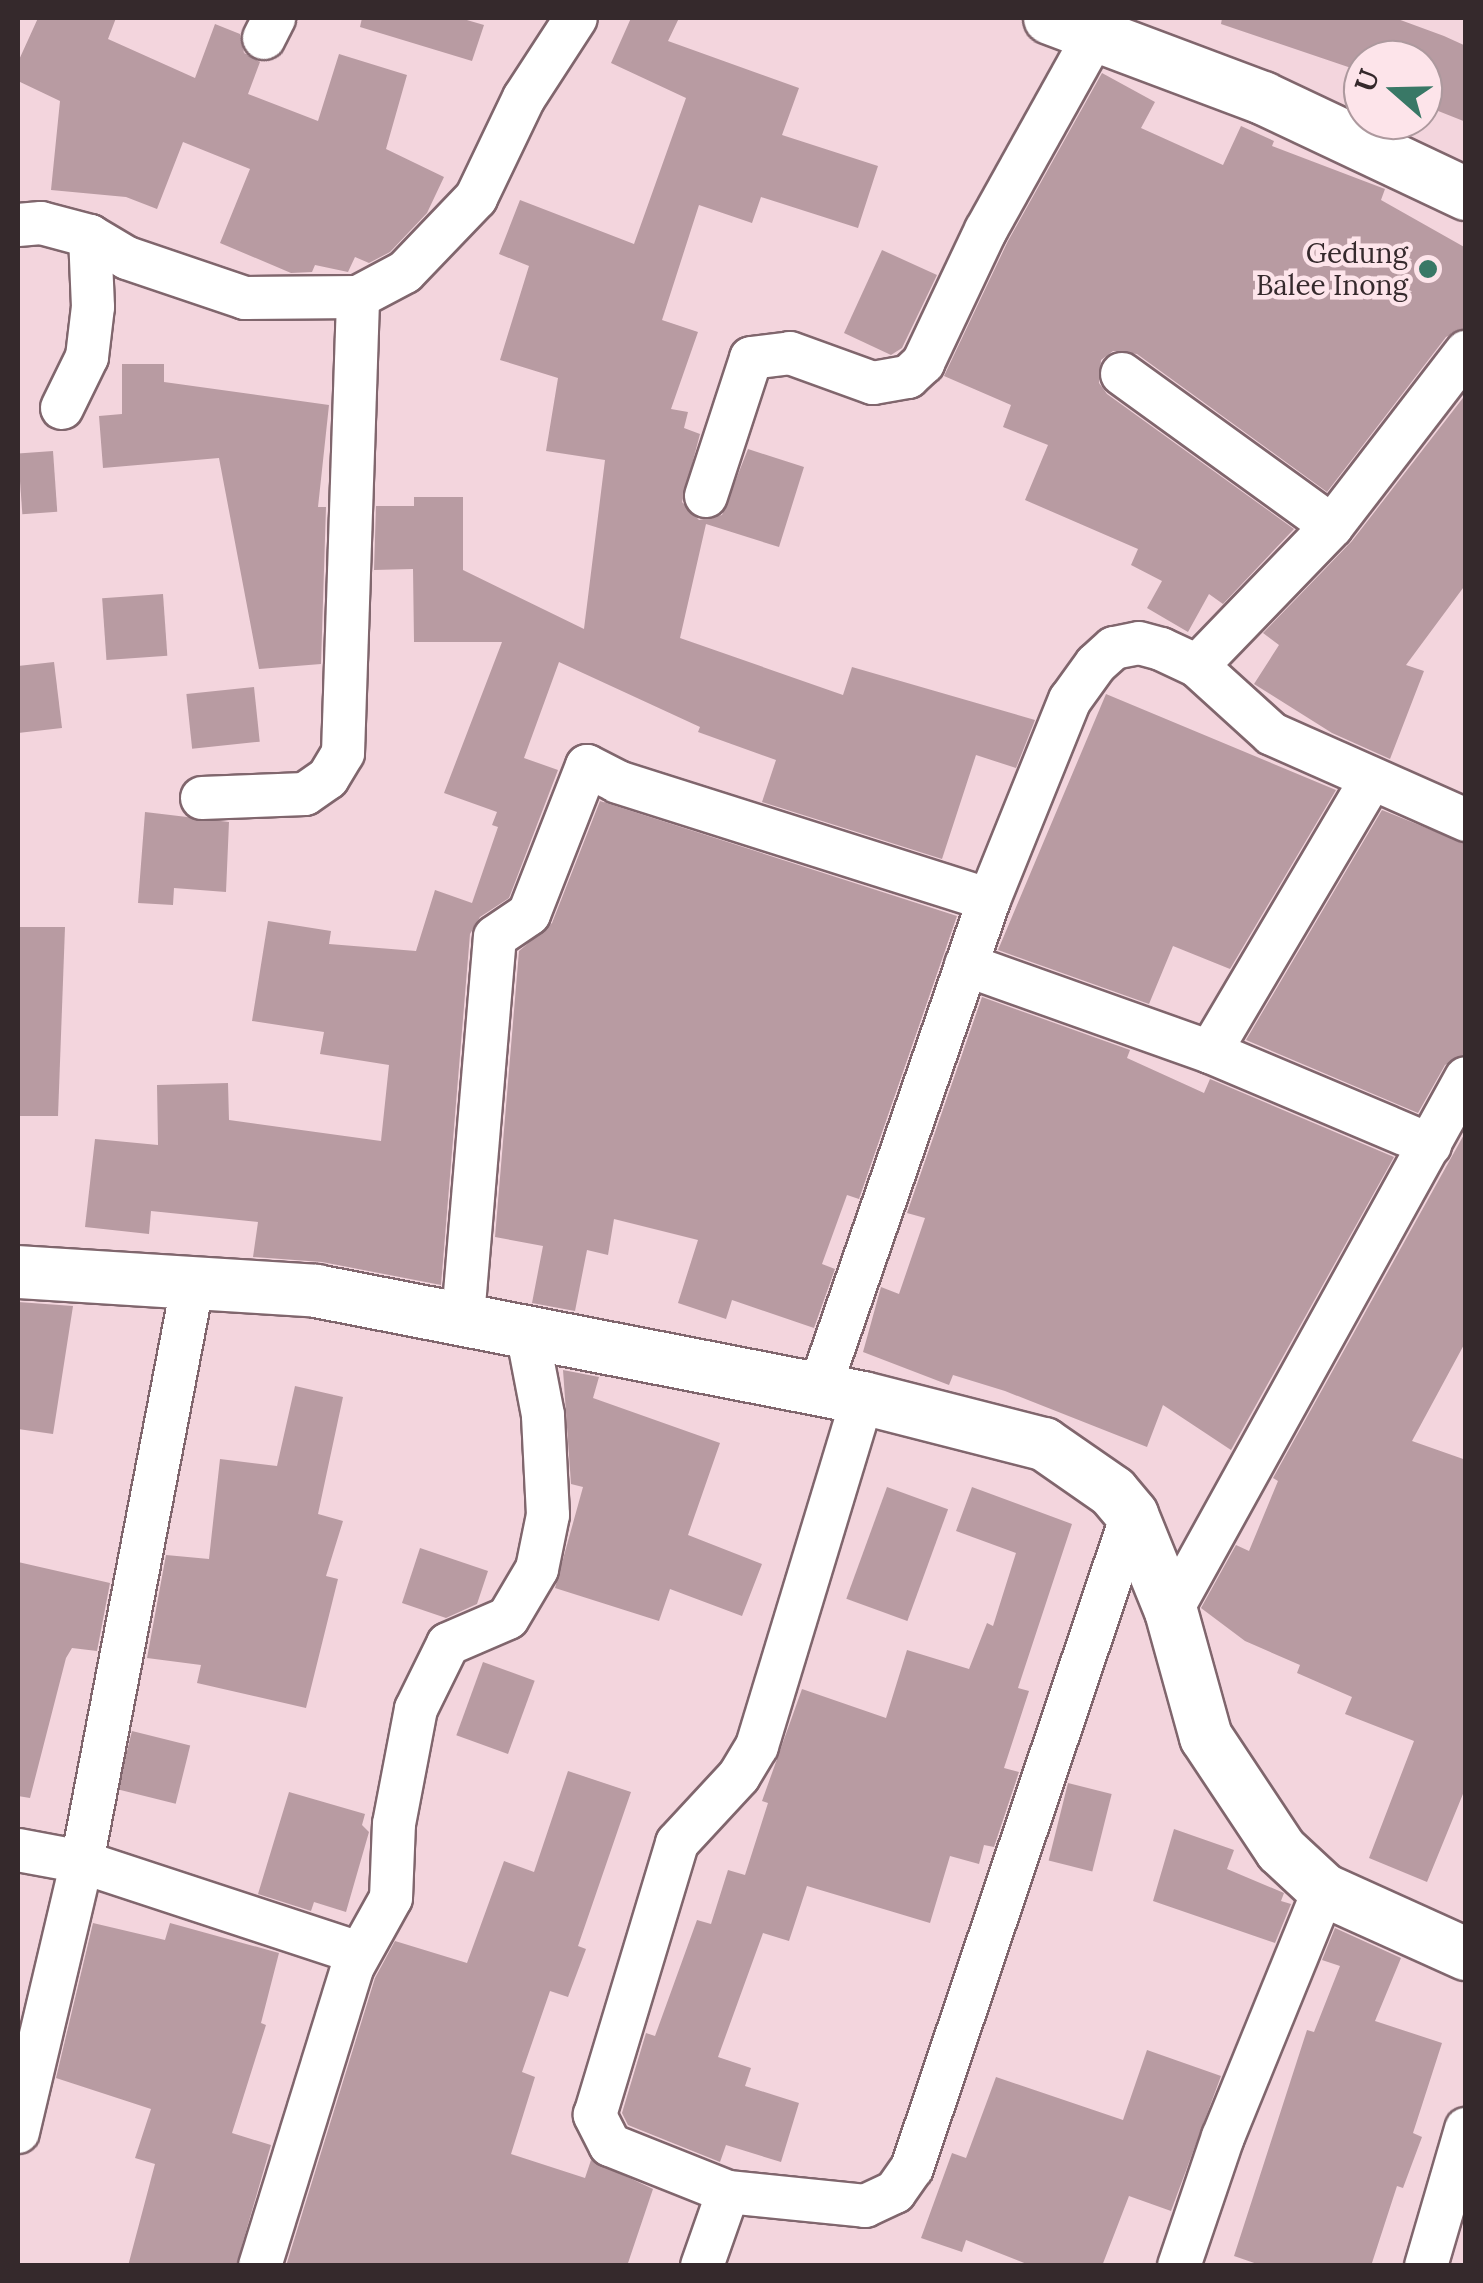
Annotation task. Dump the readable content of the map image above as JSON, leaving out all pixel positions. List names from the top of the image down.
{
  "places": ["Gedung Balee Inong"],
  "north": "left"
}
